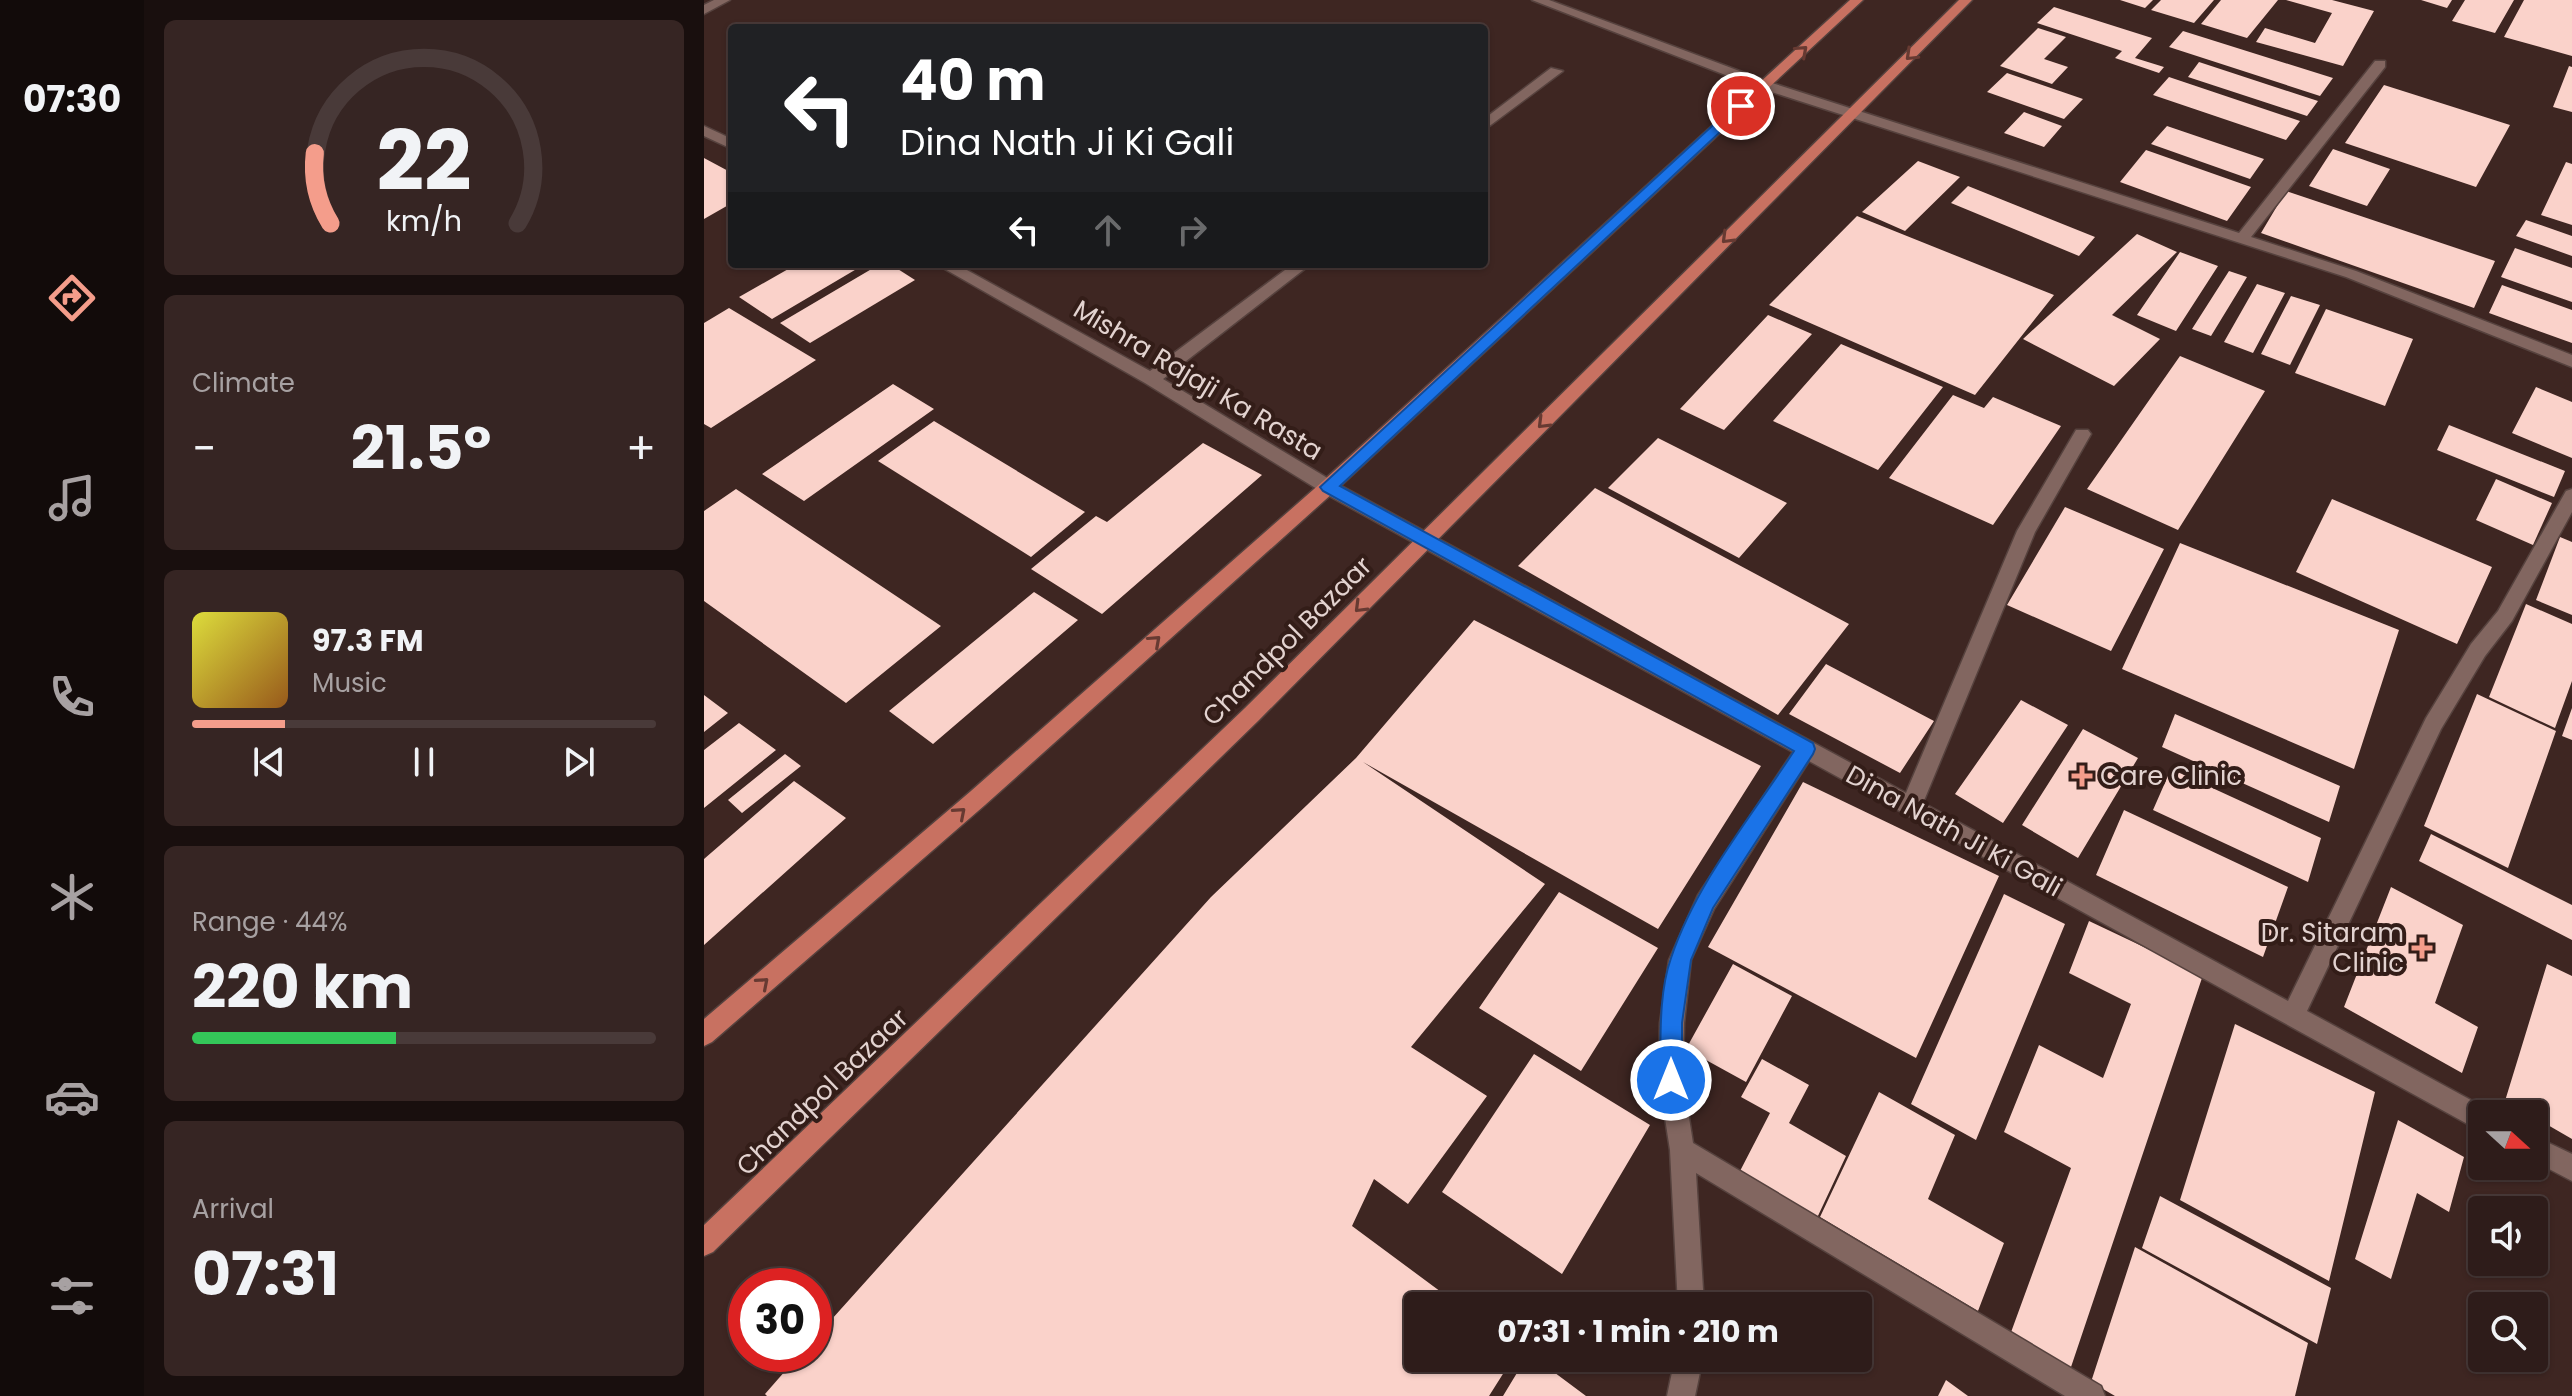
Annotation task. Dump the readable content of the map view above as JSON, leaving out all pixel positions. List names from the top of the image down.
{
  "streets": {
    "main road": ["Chandpol Bazaar"],
    "street": ["Mishra Rajaji Ka Rasta", "Dina Nath Ji Ki Gali"]
  },
  "crossings": [
    ["Mishra Rajaji Ka Rasta", "Chandpol Bazaar"],
    ["Mishra Rajaji Ka Rasta", "Dina Nath Ji Ki Gali"],
    ["Chandpol Bazaar", "Dina Nath Ji Ki Gali"]
  ],
  "places": {
    "health": ["Care Clinic", "Dr. Sitaram Clinic"]
  },
  "north": "right",
  "page": {
    "tabs": "07:30",
    "turn": ["40 m", "Dina Nath Ji Ki Gali"],
    "tile": [
      "Climate",
      ["Range · 44%", "220 km"],
      ["Arrival", "07:31"]
    ],
    "heat": ["−", "21.5°", "+"],
    "song": ["97.3 FM", "Music"],
    "limit": "30",
    "trip": "07:31 · 1 min · 210 m",
    "gauge": ["22", "km/h"]
  }
}
